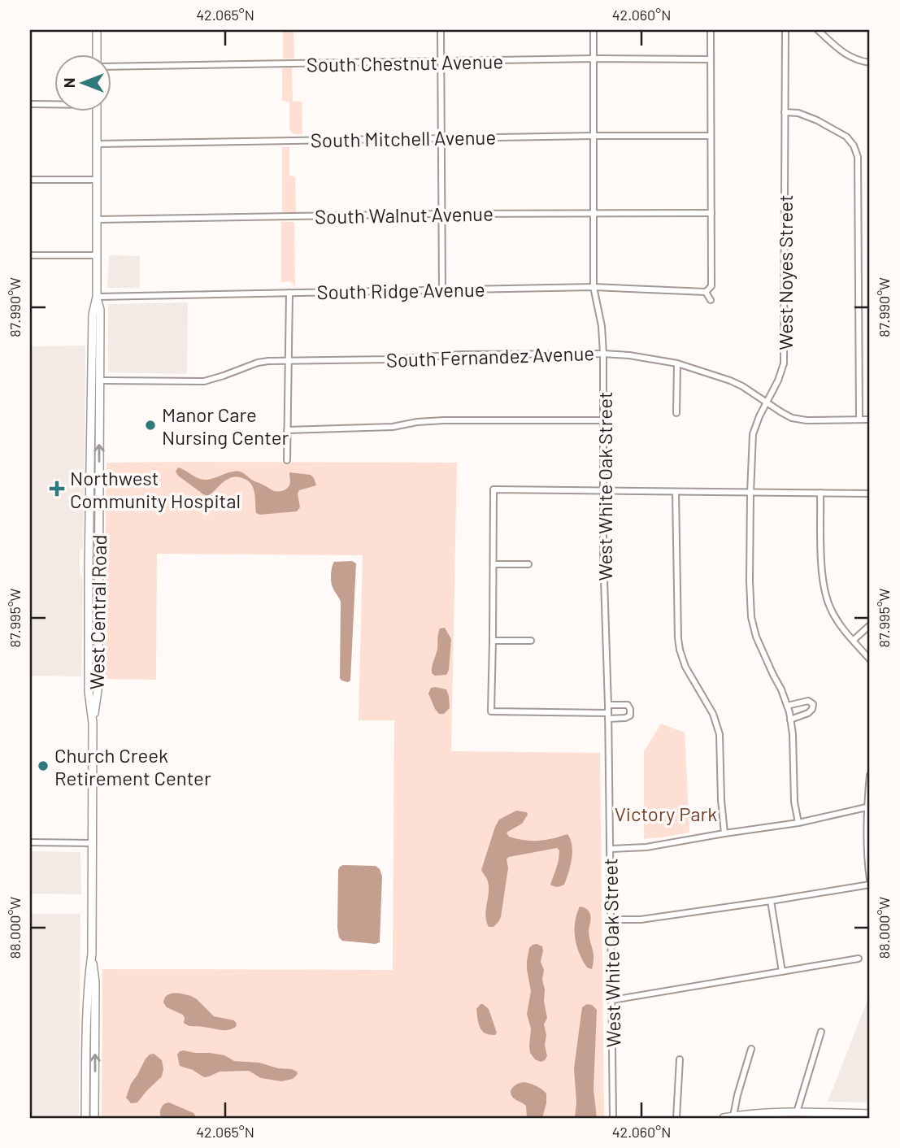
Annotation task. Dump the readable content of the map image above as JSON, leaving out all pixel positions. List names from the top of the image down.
{
  "streets": {
    "main road": ["West Central Road"],
    "street": [
      "South Chestnut Avenue",
      "South Mitchell Avenue",
      "South Walnut Avenue",
      "West Noyes Street",
      "South Ridge Avenue",
      "South Fernandez Avenue",
      "West White Oak Street"
    ]
  },
  "crossings": [
    ["South Chestnut Avenue", "West White Oak Street"],
    ["South Mitchell Avenue", "West White Oak Street"],
    ["South Mitchell Avenue", "West Central Road"],
    ["South Walnut Avenue", "West White Oak Street"],
    ["South Walnut Avenue", "West Central Road"],
    ["West Noyes Street", "South Fernandez Avenue"],
    ["South Ridge Avenue", "West White Oak Street"],
    ["South Ridge Avenue", "West Central Road"],
    ["South Fernandez Avenue", "West White Oak Street"],
    ["South Fernandez Avenue", "West Central Road"]
  ],
  "parks": ["Victory Park"],
  "places": {
    "other": ["Manor Care Nursing Center", "Church Creek Retirement Center"],
    "health": ["Northwest Community Hospital"]
  },
  "north": "left",
  "coordinates": [
    "42.065°N",
    "42.060°N",
    "87.990°W",
    "87.995°W",
    "88.000°W"
  ]
}
